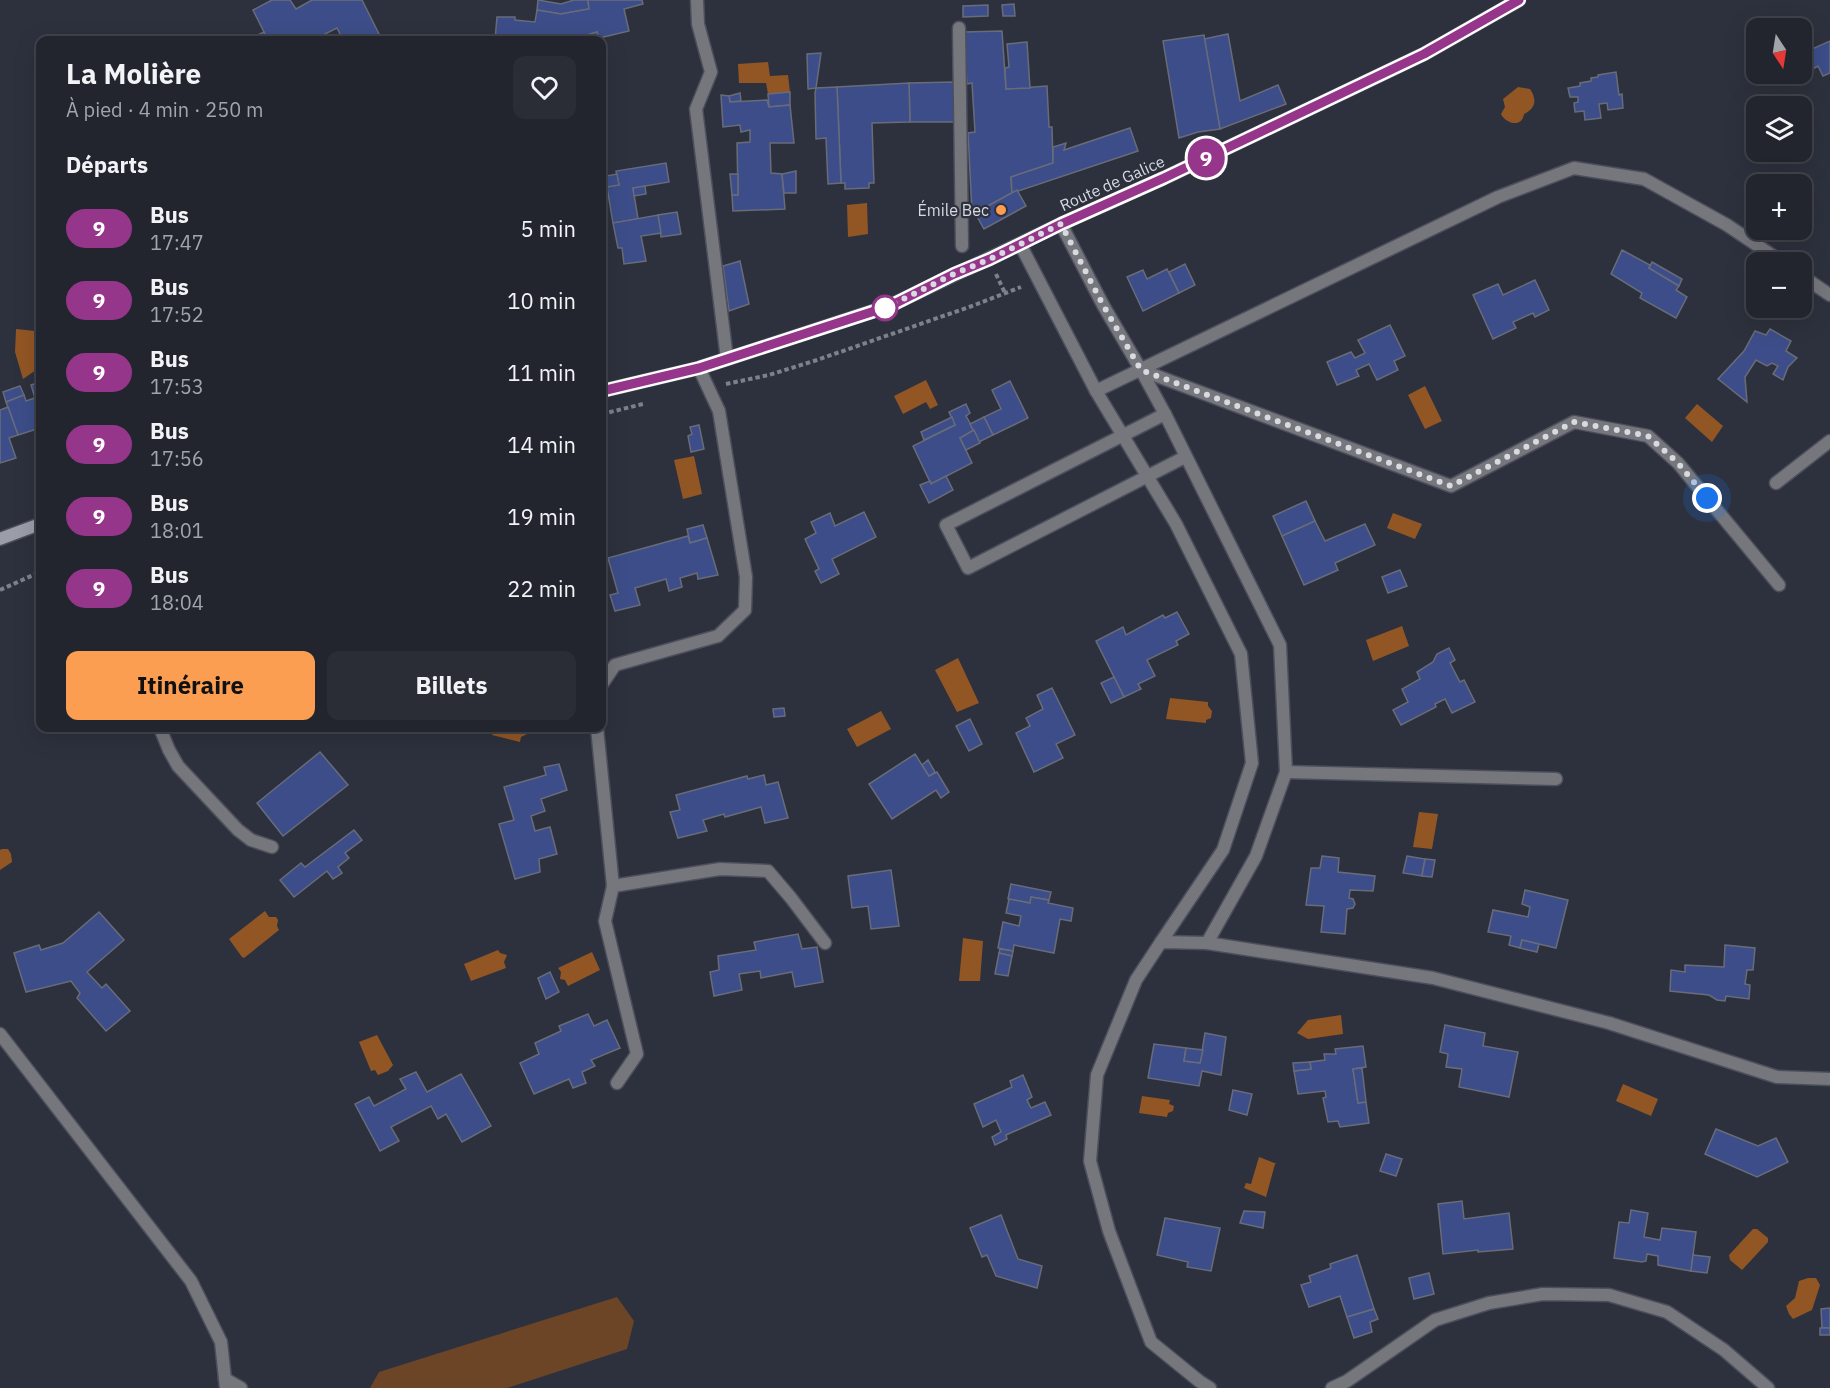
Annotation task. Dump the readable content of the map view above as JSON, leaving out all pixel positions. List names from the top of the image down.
{
  "streets": {
    "main road": ["Route de Galice"]
  },
  "places": ["Émile Bec"],
  "lines": ["bus line 9"],
  "north": "bottom",
  "page": {
    "on_map": "9",
    "map_buttons": ["+", "−"],
    "heading": [
      ["La Molière", "À pied · 4 min · 250 m"],
      "Départs"
    ],
    "list": [
      {
        "mark": "9",
        "name": "Bus",
        "note": "17:47",
        "value": "5 min"
      },
      {
        "mark": "9",
        "name": "Bus",
        "note": "17:52",
        "value": "10 min"
      },
      {
        "mark": "9",
        "name": "Bus",
        "note": "17:53",
        "value": "11 min"
      },
      {
        "mark": "9",
        "name": "Bus",
        "note": "17:56",
        "value": "14 min"
      },
      {
        "mark": "9",
        "name": "Bus",
        "note": "18:01",
        "value": "19 min"
      },
      {
        "mark": "9",
        "name": "Bus",
        "note": "18:04",
        "value": "22 min"
      }
    ],
    "buttons": ["Itinéraire", "Billets"]
  }
}
